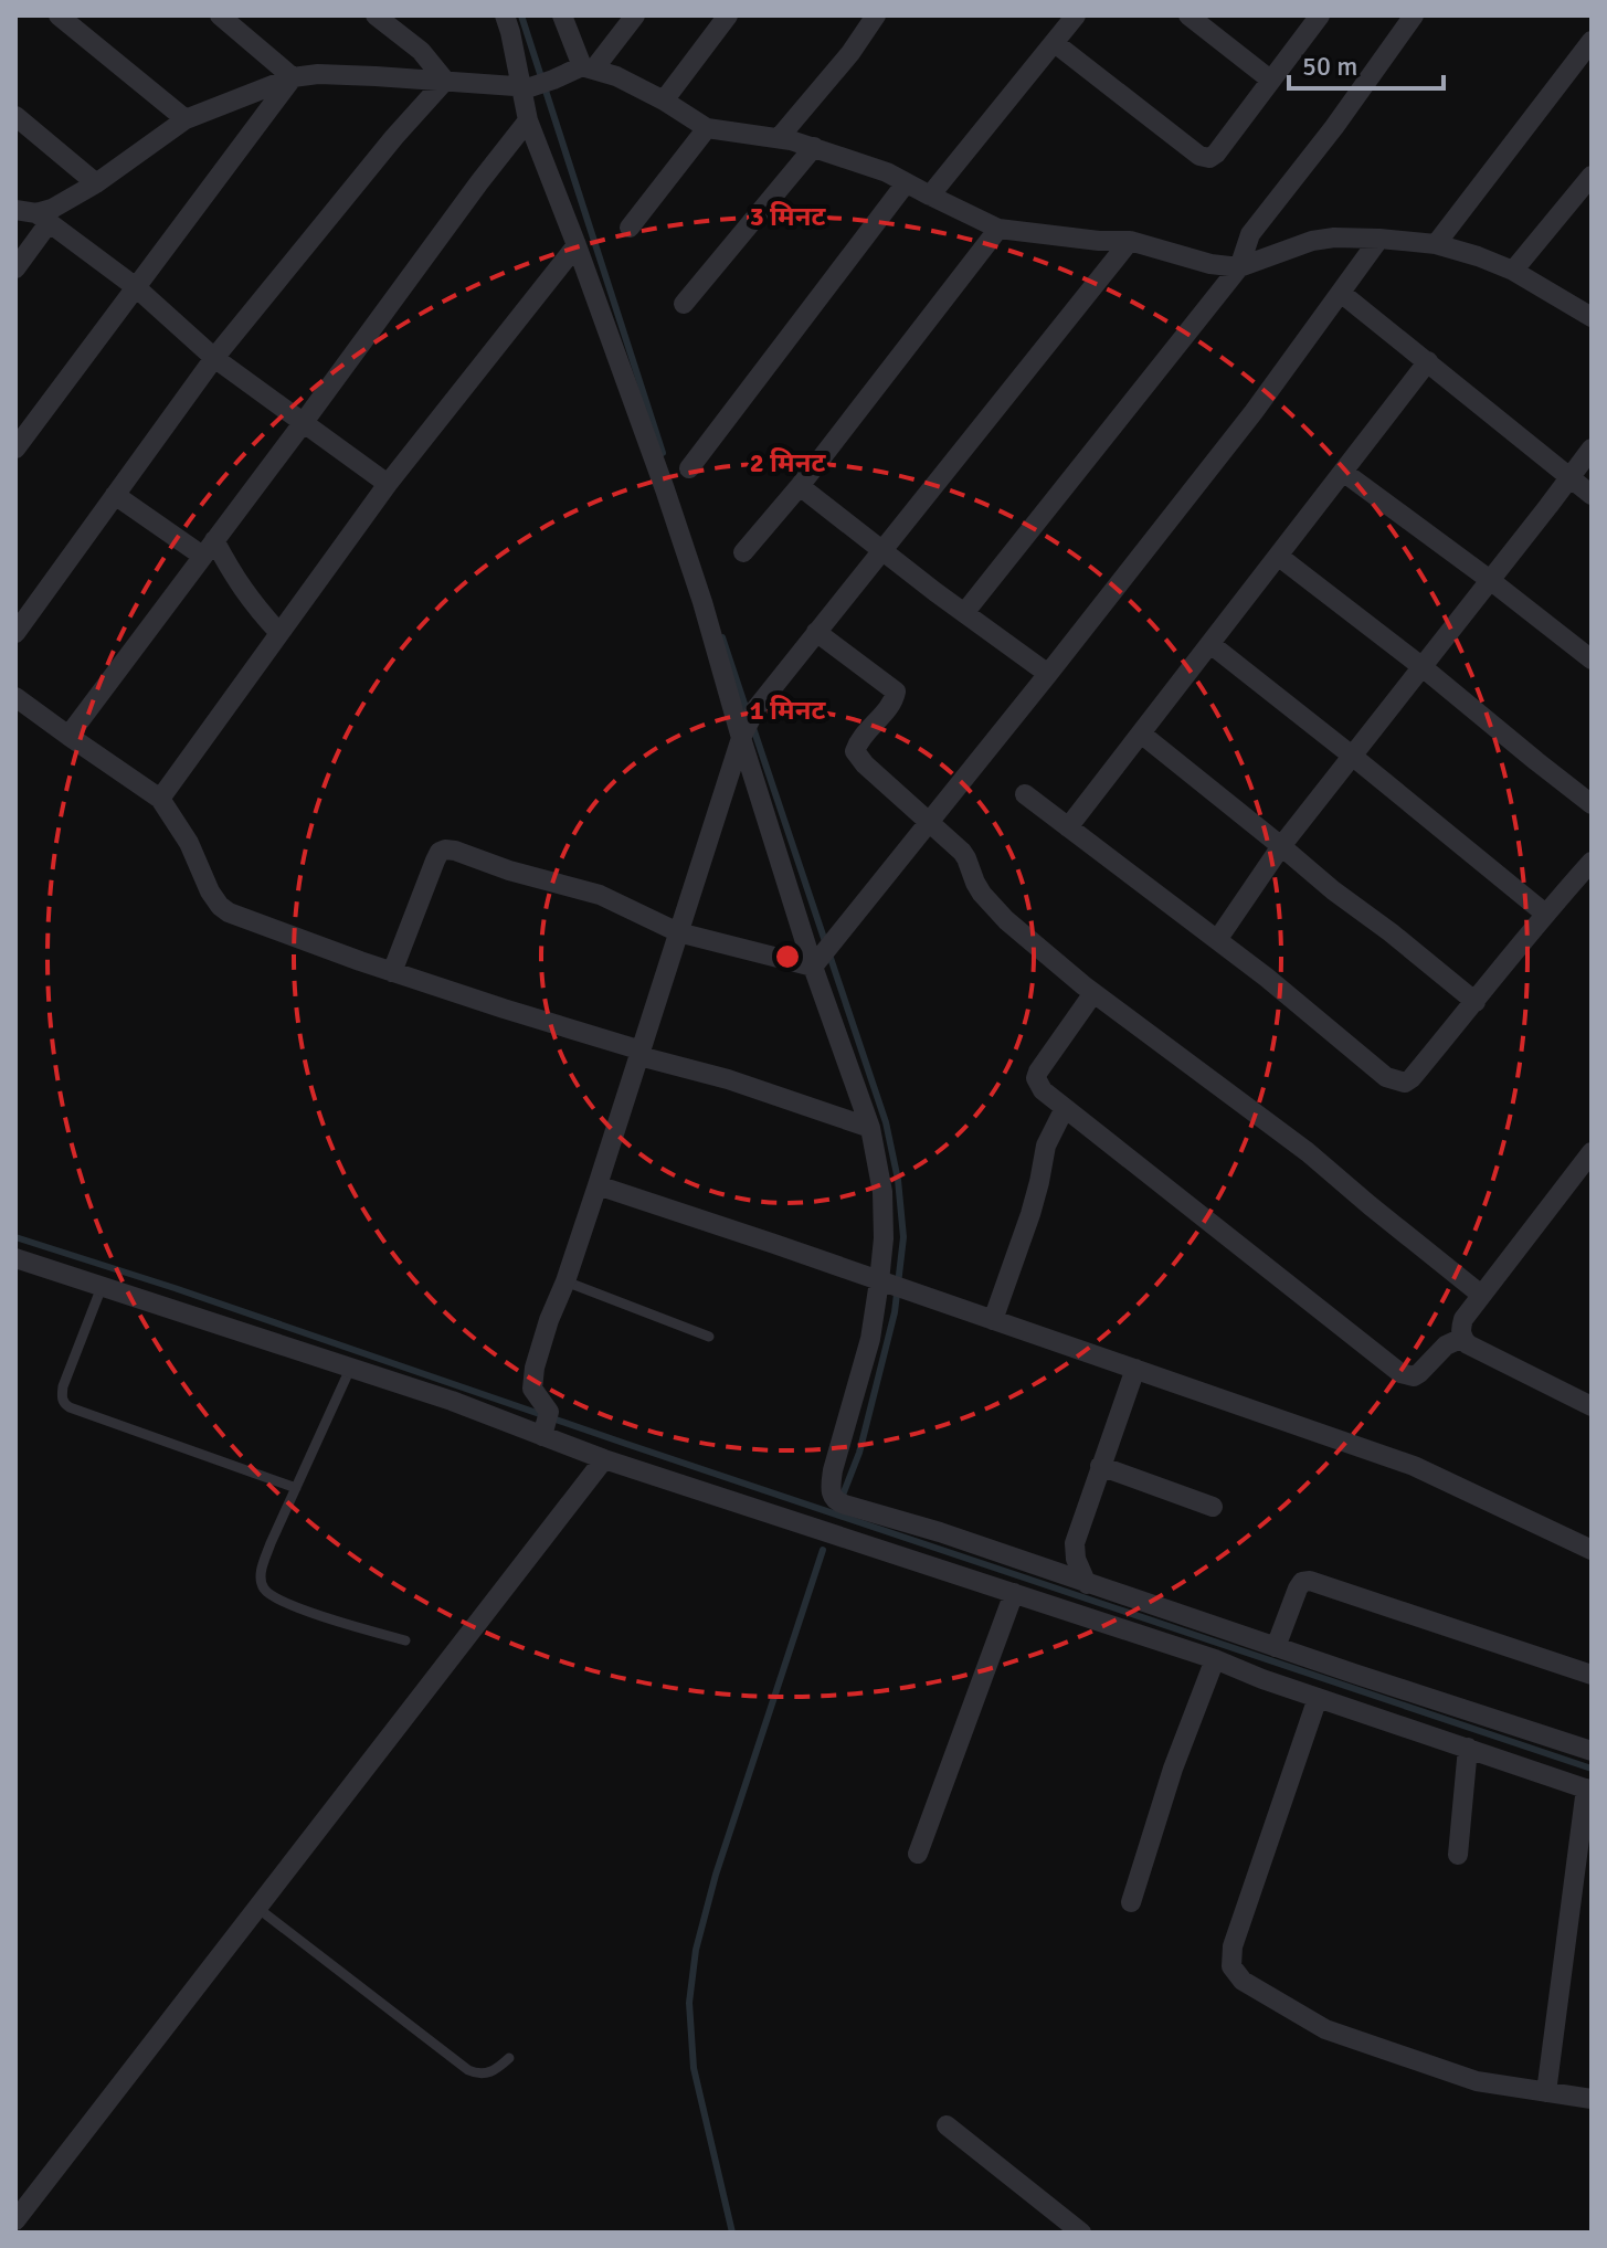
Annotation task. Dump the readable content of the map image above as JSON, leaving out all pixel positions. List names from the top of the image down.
{
  "scale_bar": "50 m",
  "rings": ["3 मिनट", "2 मिनट", "1 मिनट"]
}
